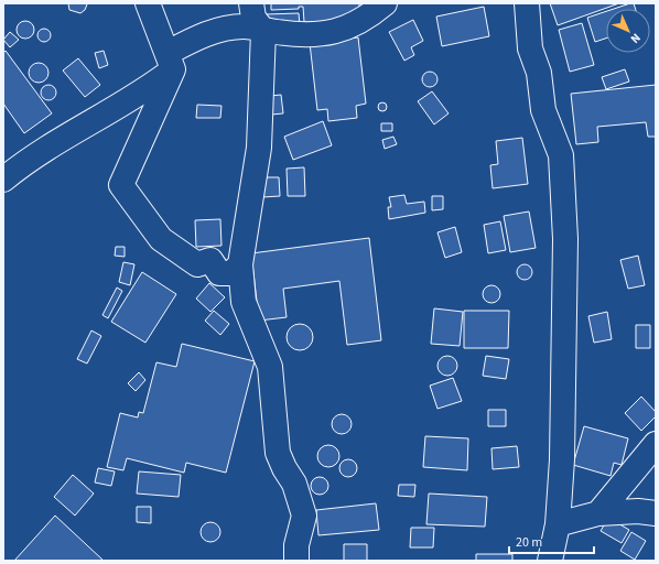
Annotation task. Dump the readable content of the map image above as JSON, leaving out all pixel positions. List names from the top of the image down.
{
  "scale_bar": "20 m",
  "north": "bottom right"
}
